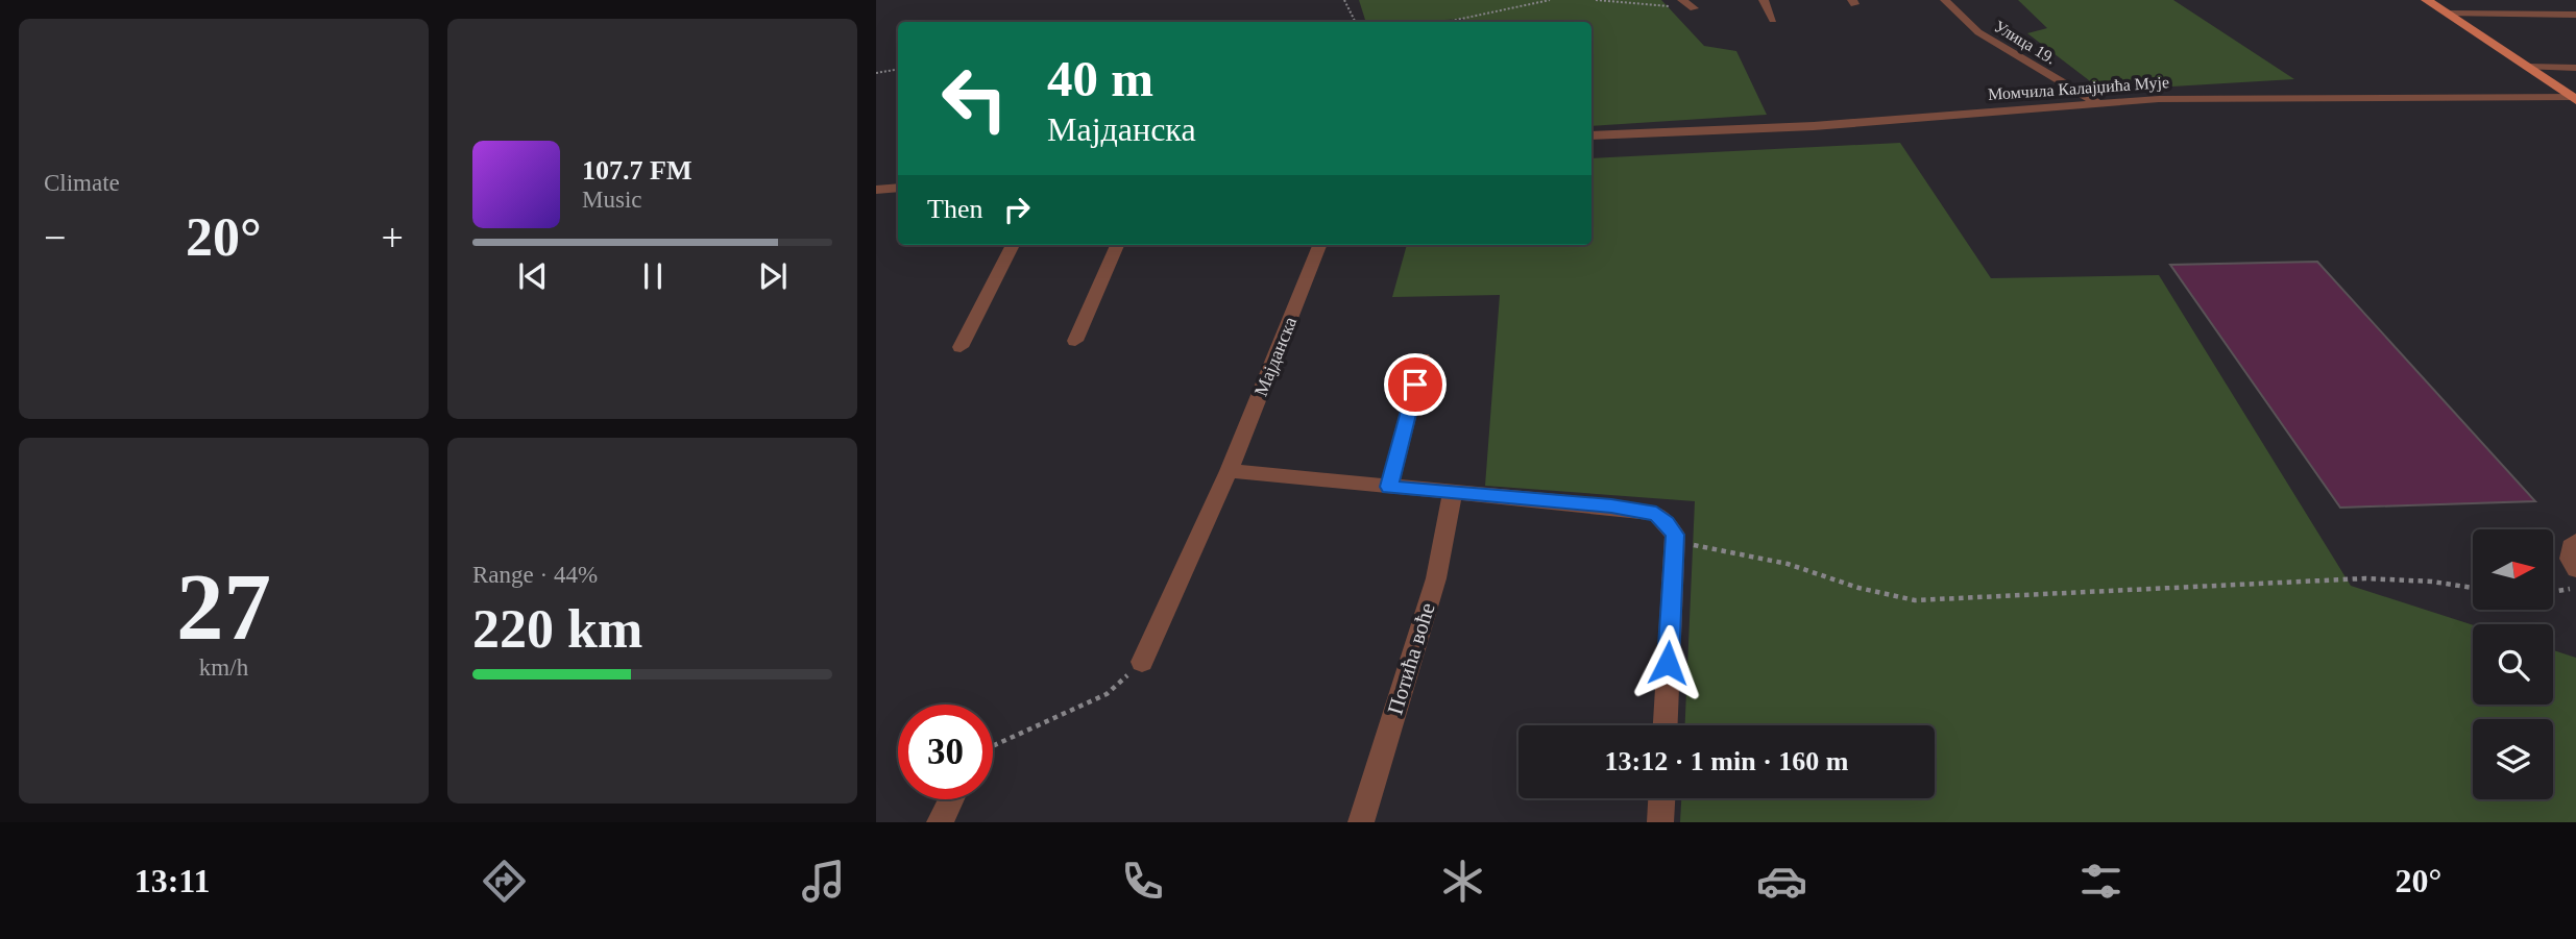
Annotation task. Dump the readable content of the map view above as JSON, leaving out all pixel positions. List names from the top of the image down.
{
  "streets": {
    "street": [
      "Улица 19.",
      "Момчила Калајџића Мује",
      "Мајданска",
      "Потића воће"
    ]
  },
  "crossings": [
    ["Улица 19.", "Момчила Калајџића Мује"]
  ],
  "north": "right",
  "page": {
    "tile": [
      "Climate",
      ["27", "km/h"],
      ["Range · 44%", "220 km"]
    ],
    "turn": ["40 m", "Мајданска"],
    "song": ["107.7 FM", "Music"],
    "then": "Then",
    "heat": ["−", "20°", "+"],
    "limit": "30",
    "trip": "13:12 · 1 min · 160 m",
    "tabs": ["13:11", "20°"]
  }
}
